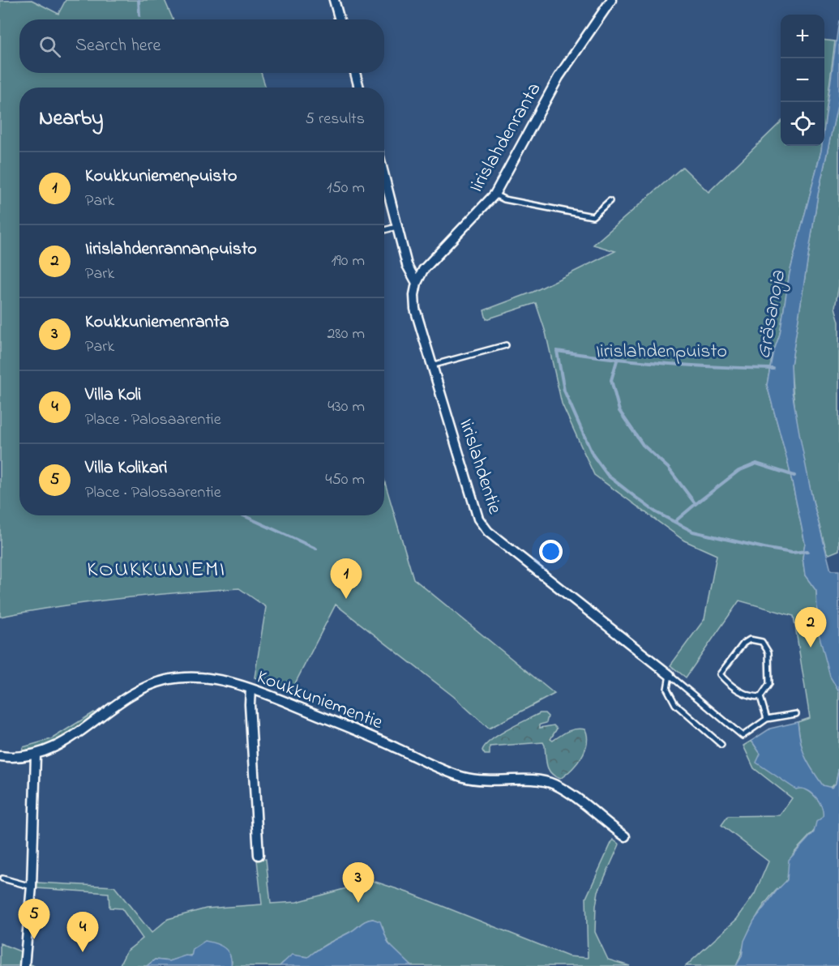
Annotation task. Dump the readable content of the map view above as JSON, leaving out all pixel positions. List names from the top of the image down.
{
  "streets": {
    "street": ["Iirislahdenranta", "Iirislahdentie", "Koukkuniementie"]
  },
  "crossings": [
    ["Iirislahdenranta", "Iirislahdentie"]
  ],
  "districts": ["KOUKKUNIEMI"],
  "water": ["Gräsanoja"],
  "parks": ["Iirislahdenpuisto"],
  "page": {
    "map_buttons": ["+", "−"],
    "search": "Search here",
    "heading": ["Nearby", "5 results"],
    "list": [
      {
        "mark": "1",
        "name": "Koukkuniemenpuisto",
        "note": "Park",
        "value": "150 m"
      },
      {
        "mark": "2",
        "name": "Iirislahdenrannanpuisto",
        "note": "Park",
        "value": "190 m"
      },
      {
        "mark": "3",
        "name": "Koukkuniemenranta",
        "note": "Park",
        "value": "280 m"
      },
      {
        "mark": "4",
        "name": "Villa Koli",
        "note": "Place · Palosaarentie",
        "value": "430 m"
      },
      {
        "mark": "5",
        "name": "Villa Kolikari",
        "note": "Place · Palosaarentie",
        "value": "450 m"
      }
    ],
    "pins": [
      "1",
      "2",
      "3",
      "5",
      "4"
    ]
  }
}
